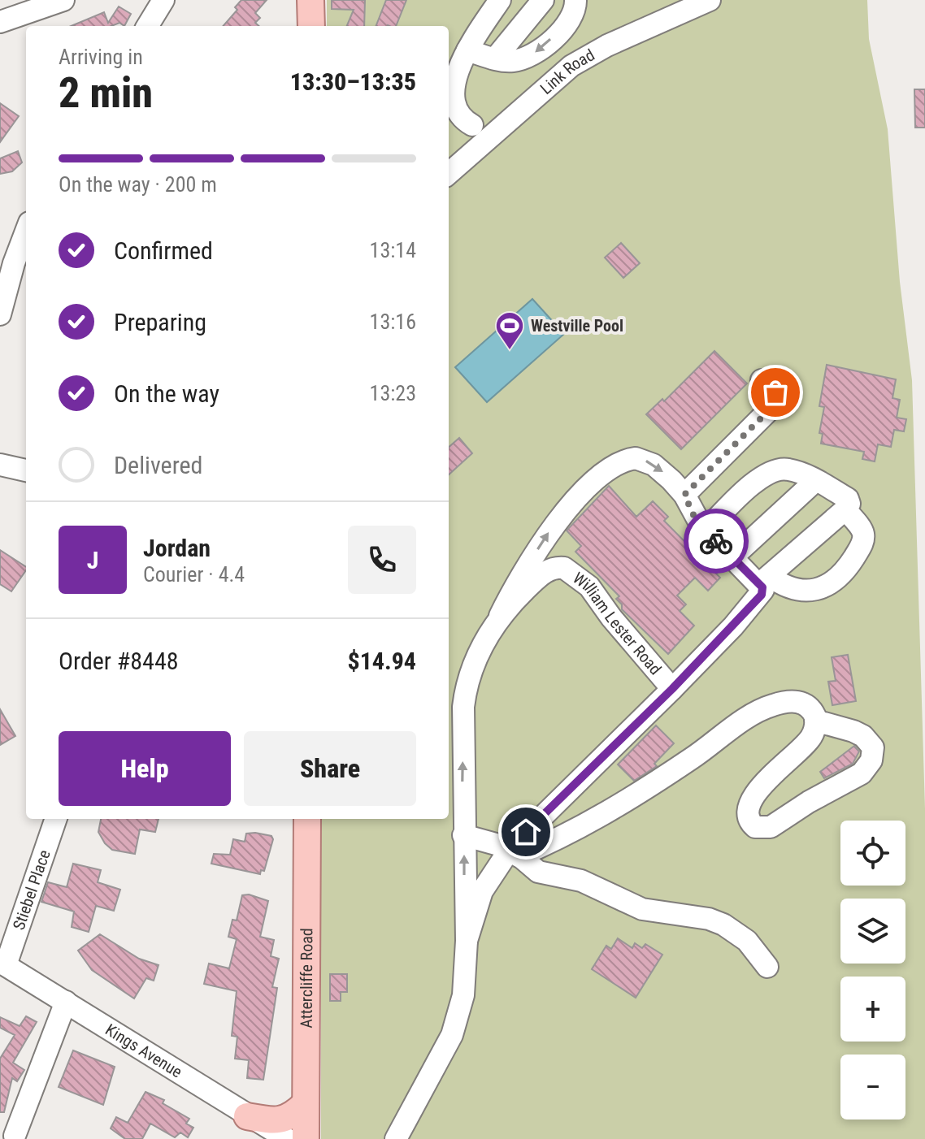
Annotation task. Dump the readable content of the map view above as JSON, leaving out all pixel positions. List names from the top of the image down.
{
  "streets": {
    "main road": ["Attercliffe Road"],
    "street": [
      "Link Road",
      "William Lester Road",
      "Stiebel Place",
      "Kings Avenue"
    ]
  },
  "crossings": [
    ["Stiebel Place", "Kings Avenue"]
  ],
  "places": {
    "sports": ["Westville Pool"]
  },
  "page": {
    "heading": ["2 min", "Arriving in", "13:30–13:35"],
    "panel": [
      "Jordan",
      "Courier · 4.4",
      "Order #8448",
      "$14.94"
    ],
    "bar": "On the way · 200 m",
    "list": [
      ["Confirmed", "13:14"],
      ["Preparing", "13:16"],
      ["On the way", "13:23"],
      "Delivered"
    ],
    "round": "J",
    "buttons": ["Help", "Share"],
    "map_buttons": ["+", "−"]
  }
}
